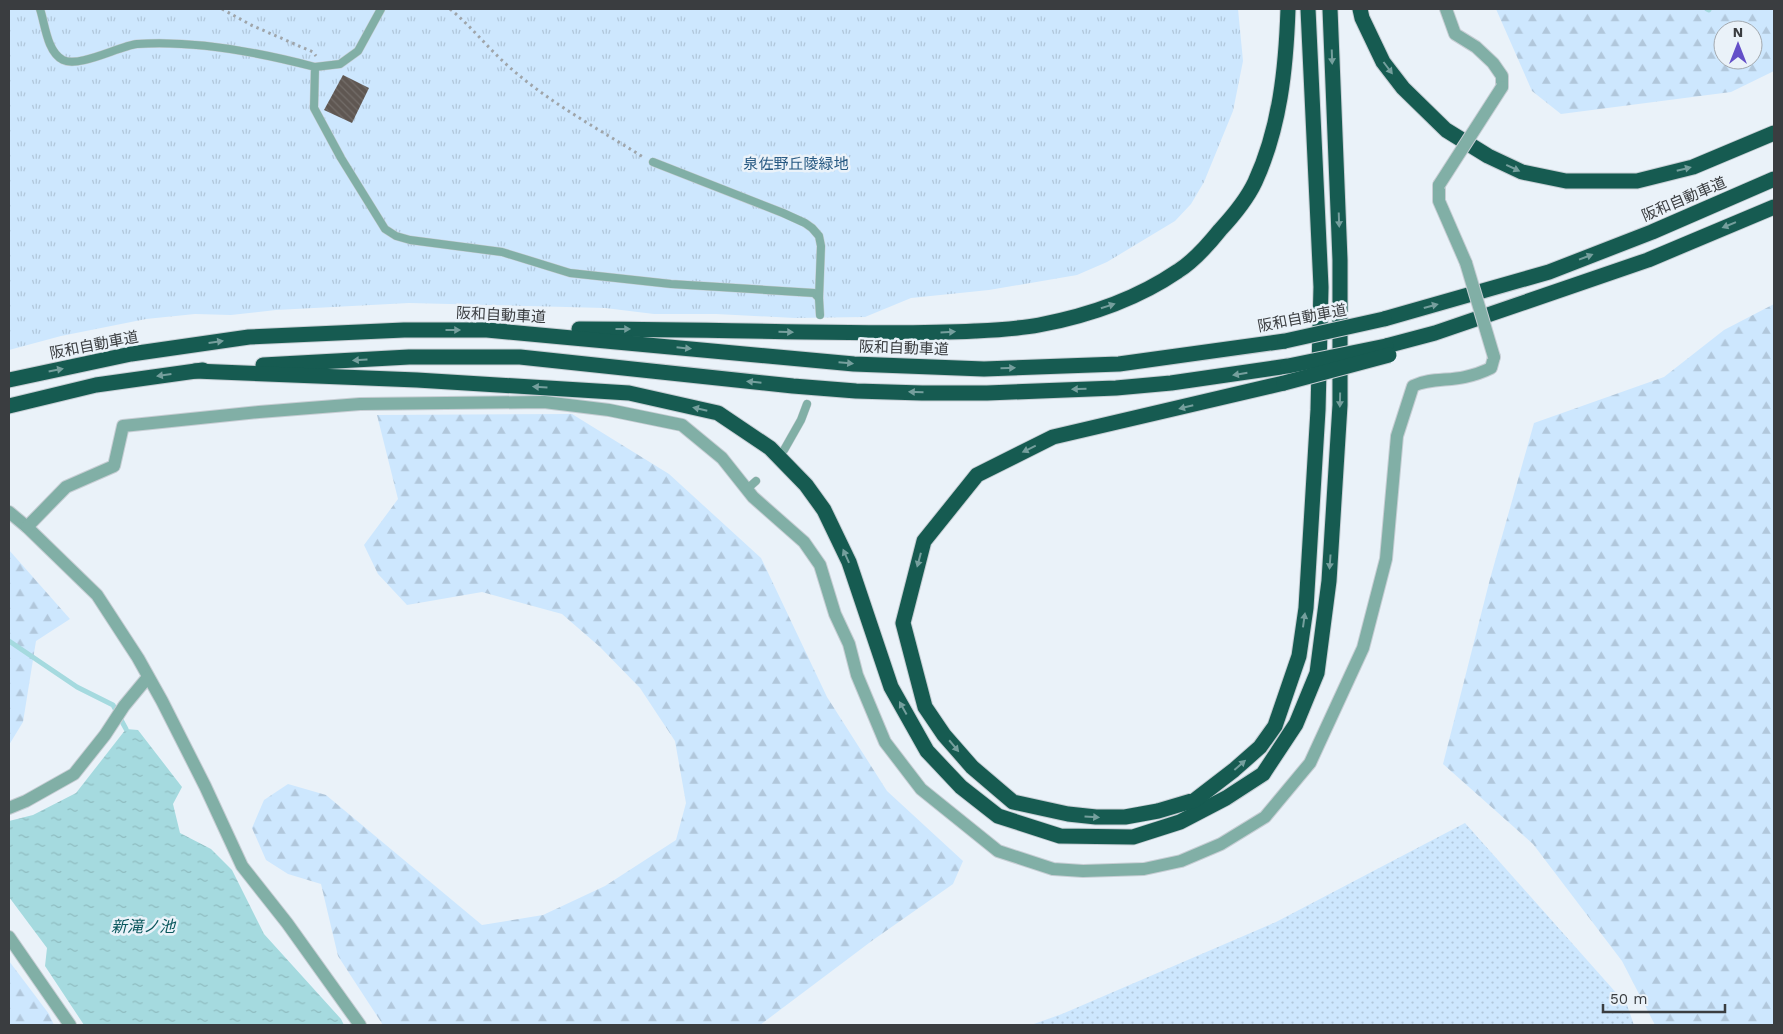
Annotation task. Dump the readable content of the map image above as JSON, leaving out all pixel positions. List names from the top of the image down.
{
  "streets": {
    "highway": ["阪和自動車道"]
  },
  "water": ["新滝ノ池"],
  "parks": ["泉佐野丘陵緑地"],
  "scale_bar": "50 m",
  "north": "top"
}
